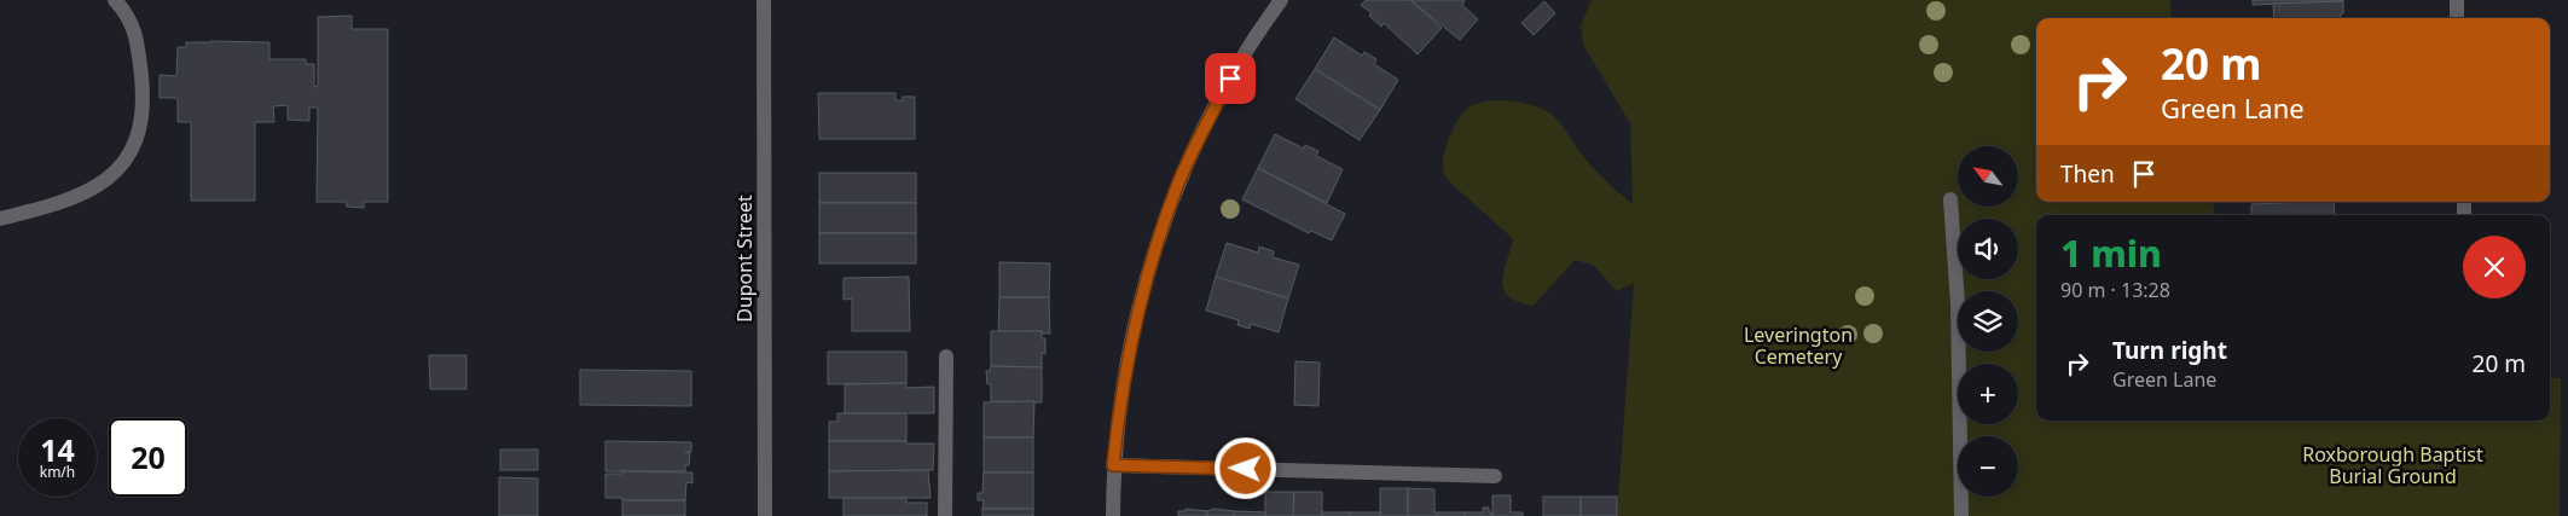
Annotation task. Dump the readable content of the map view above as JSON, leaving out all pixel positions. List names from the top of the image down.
{
  "streets": {
    "street": ["Dupont Street"]
  },
  "parks": ["Leverington Cemetery", "Roxborough Baptist Burial Ground"],
  "north": "top left",
  "page": {
    "turn": ["20 m", "Green Lane"],
    "then": "Then",
    "map_buttons": ["+", "−"],
    "heading": ["1 min", "90 m · 13:28"],
    "list": [
      {
        "name": "Turn right",
        "note": "Green Lane",
        "value": "20 m"
      }
    ],
    "speed": "14 km/h",
    "limit": "20"
  }
}
